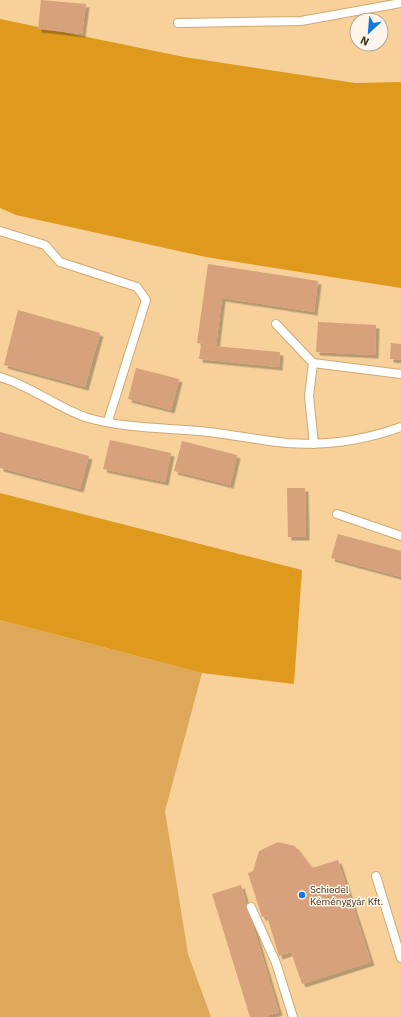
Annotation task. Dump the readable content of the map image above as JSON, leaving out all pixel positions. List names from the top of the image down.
{
  "places": ["Schiedel Kéménygyár Kft."],
  "north": "bottom left"
}
